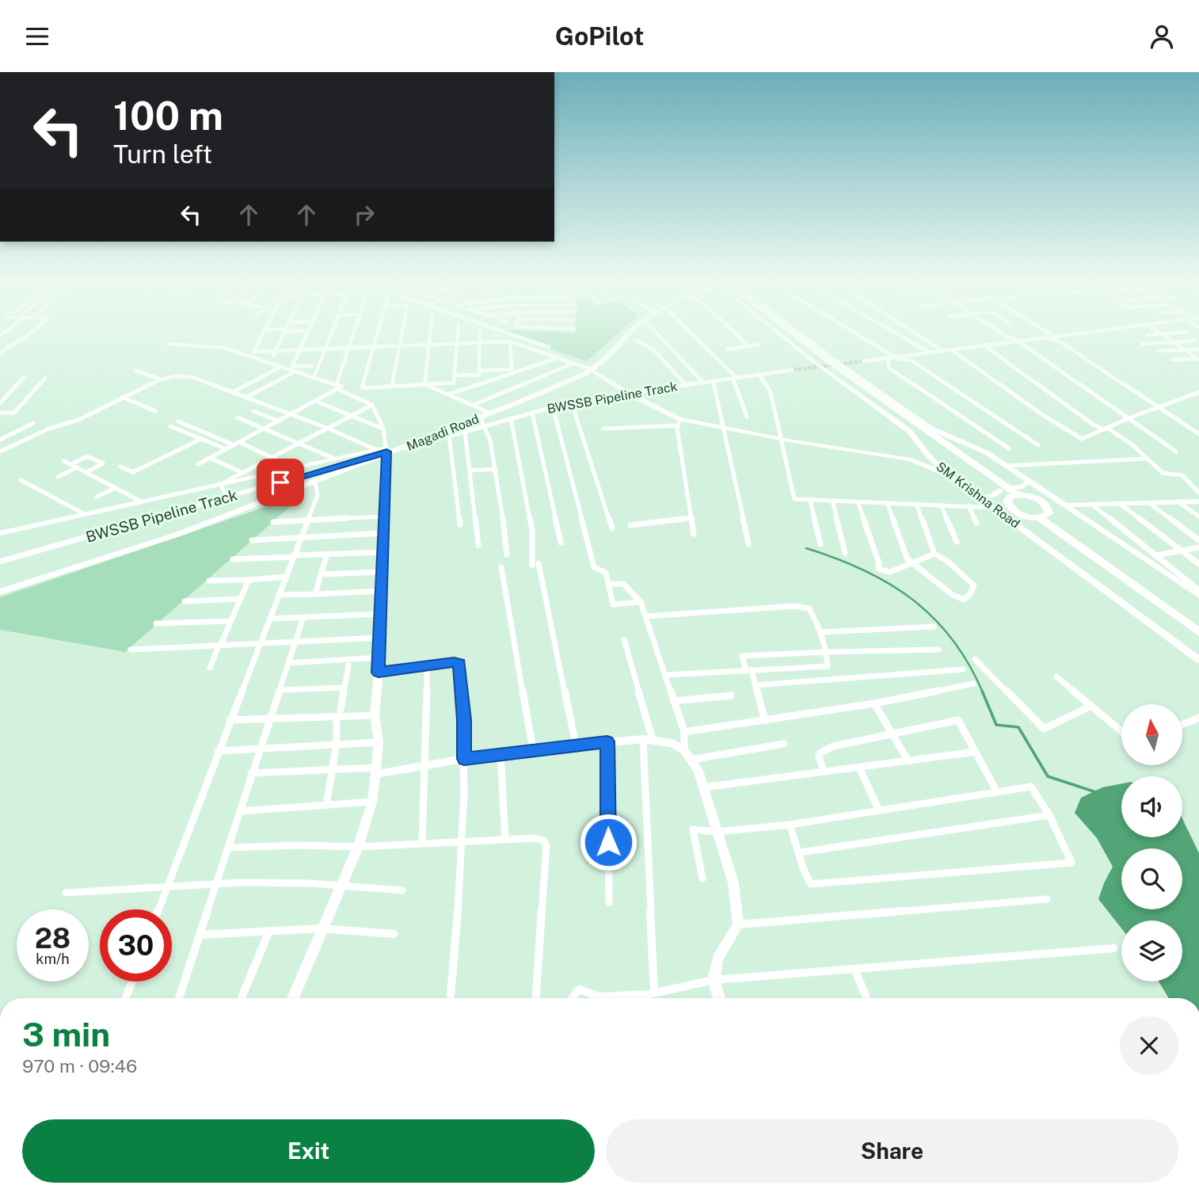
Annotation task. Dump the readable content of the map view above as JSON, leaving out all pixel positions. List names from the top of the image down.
{
  "streets": {
    "highway": ["SM Krishna Road"],
    "main road": ["Magadi Road"],
    "street": ["BWSSB Pipeline Track"]
  },
  "crossings": [
    ["BWSSB Pipeline Track", "Magadi Road"]
  ],
  "north": "top",
  "page": {
    "header": "GoPilot",
    "turn": ["100 m", "Turn left"],
    "speed": "28 km/h",
    "limit": "30",
    "heading": ["3 min", "970 m · 09:46"],
    "buttons": ["Exit", "Share"]
  }
}
